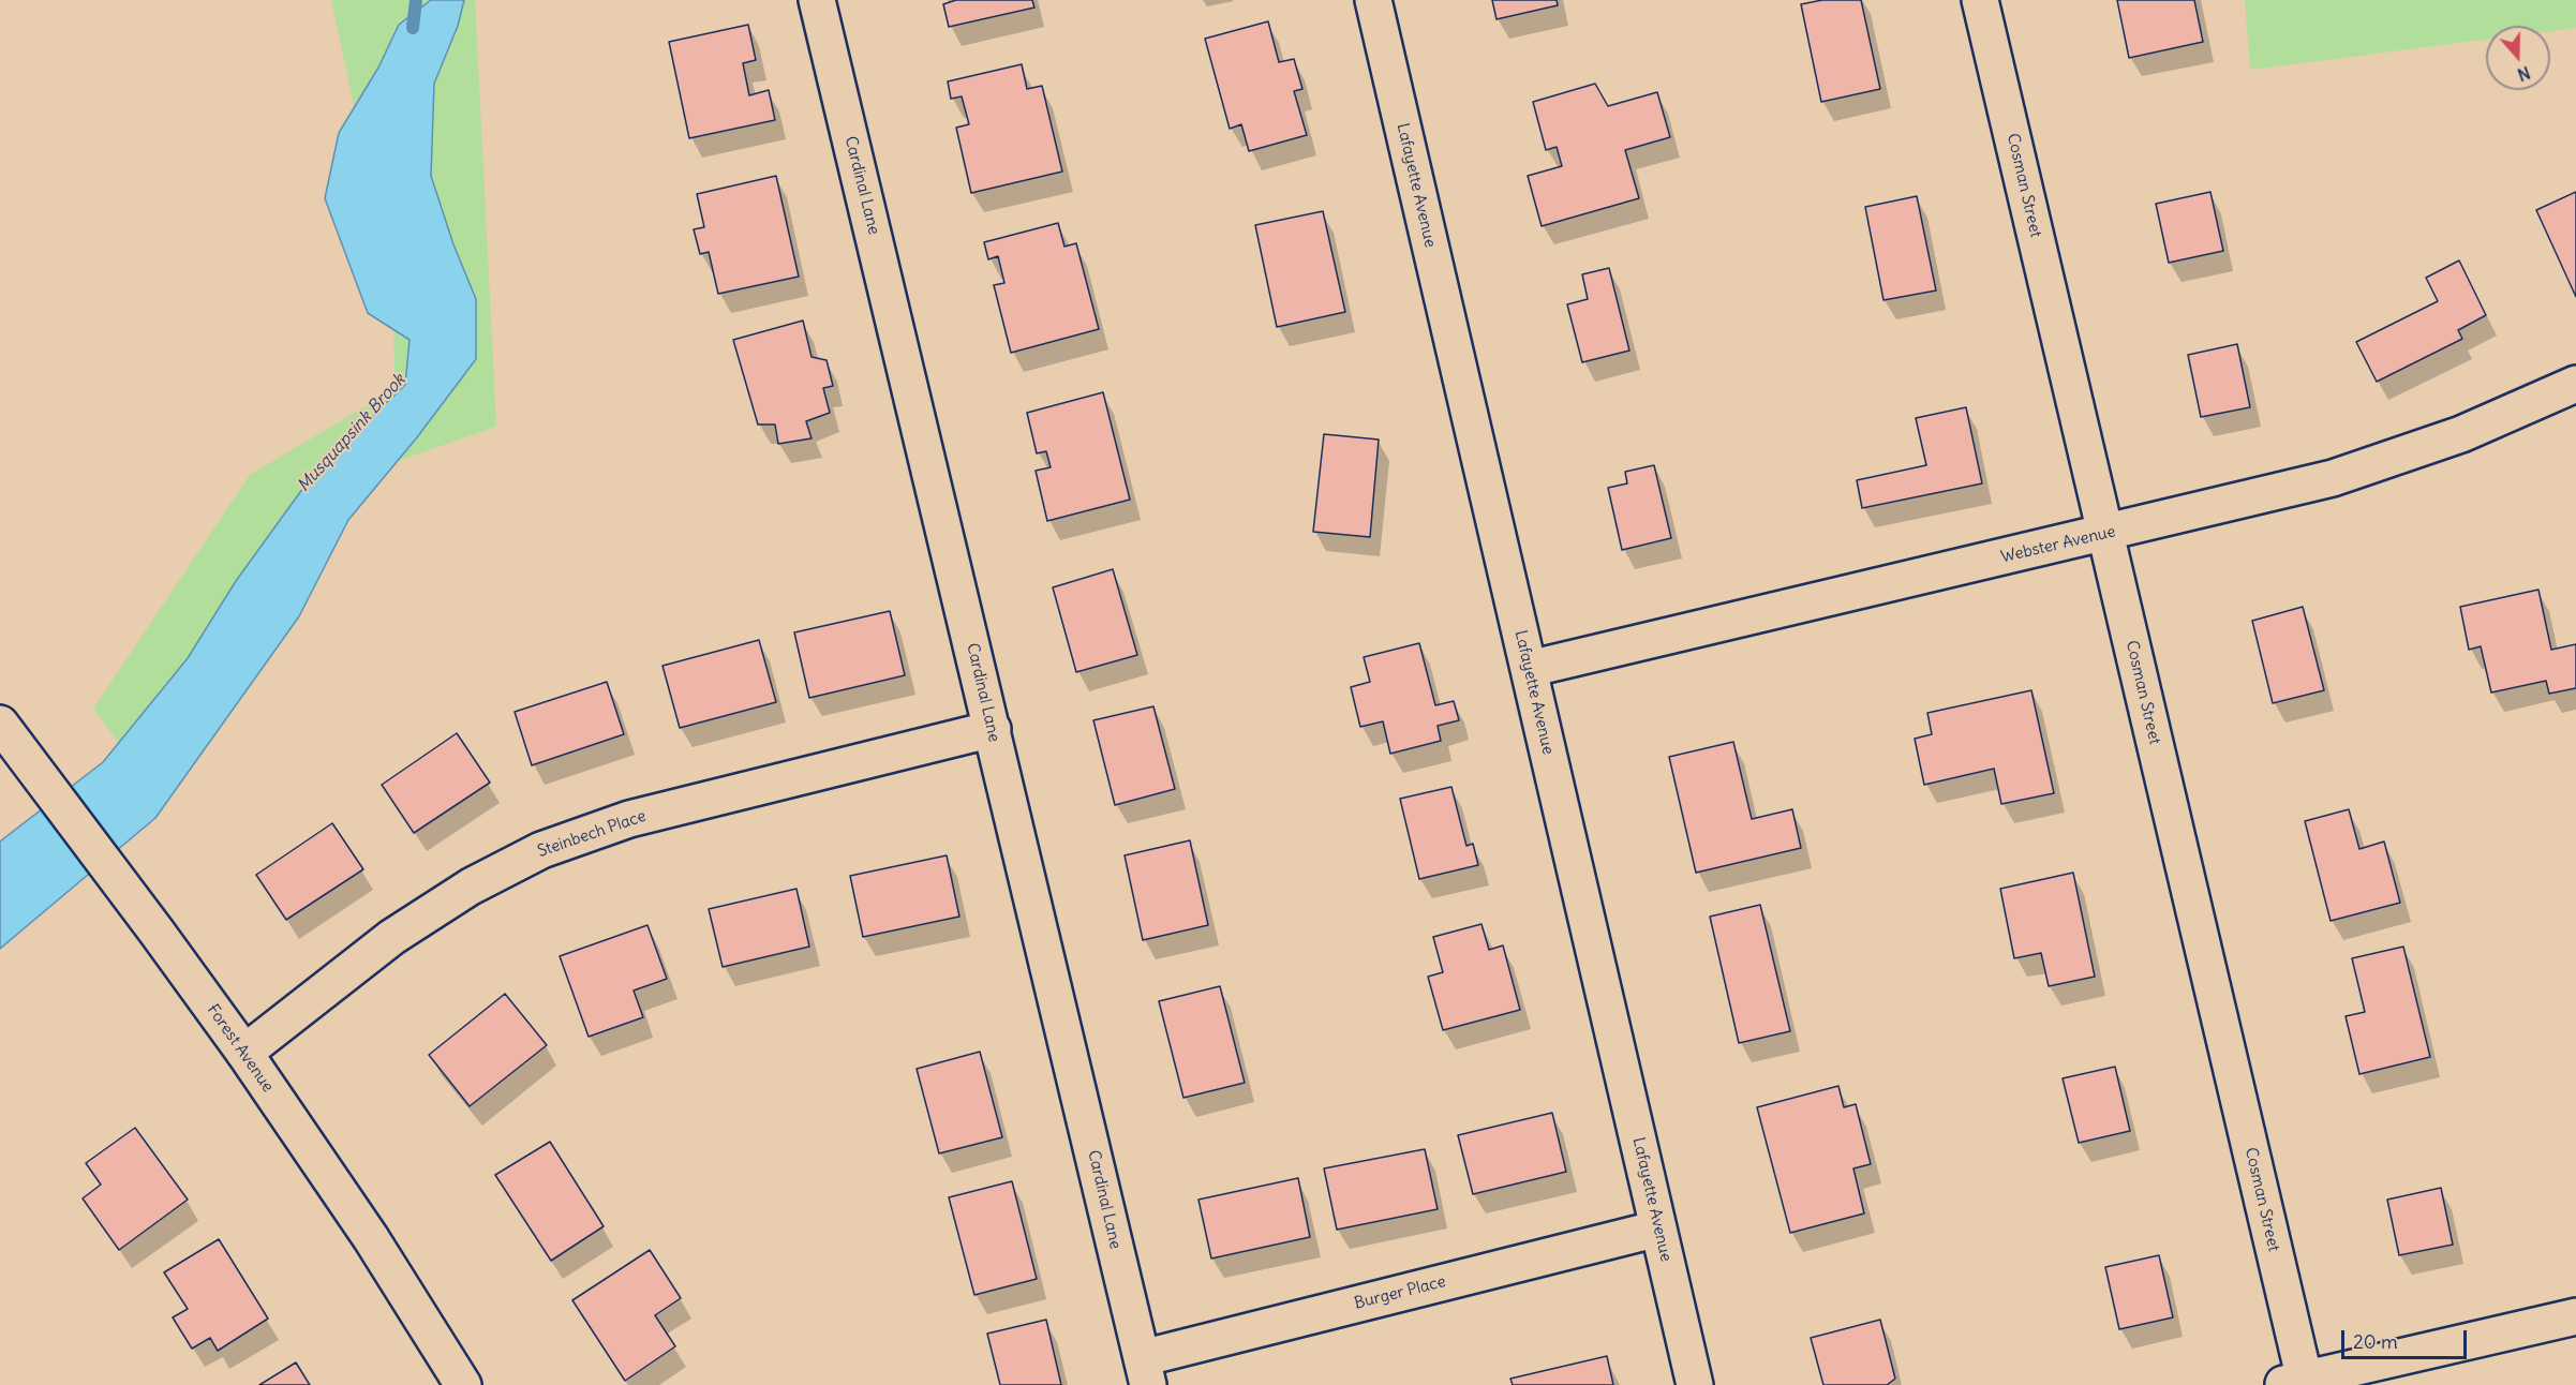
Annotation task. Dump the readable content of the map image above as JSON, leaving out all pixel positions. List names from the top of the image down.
{
  "streets": {
    "street": [
      "Cardinal Lane",
      "Lafayette Avenue",
      "Cosman Street",
      "Webster Avenue",
      "Steinbech Place",
      "Forest Avenue",
      "Burger Place"
    ]
  },
  "crossings": [
    ["Cardinal Lane", "Steinbech Place"],
    ["Cardinal Lane", "Burger Place"],
    ["Lafayette Avenue", "Webster Avenue"],
    ["Lafayette Avenue", "Burger Place"],
    ["Cosman Street", "Webster Avenue"],
    ["Steinbech Place", "Forest Avenue"]
  ],
  "water": ["Musquapsink Brook"],
  "scale_bar": "20 m",
  "north": "bottom"
}
